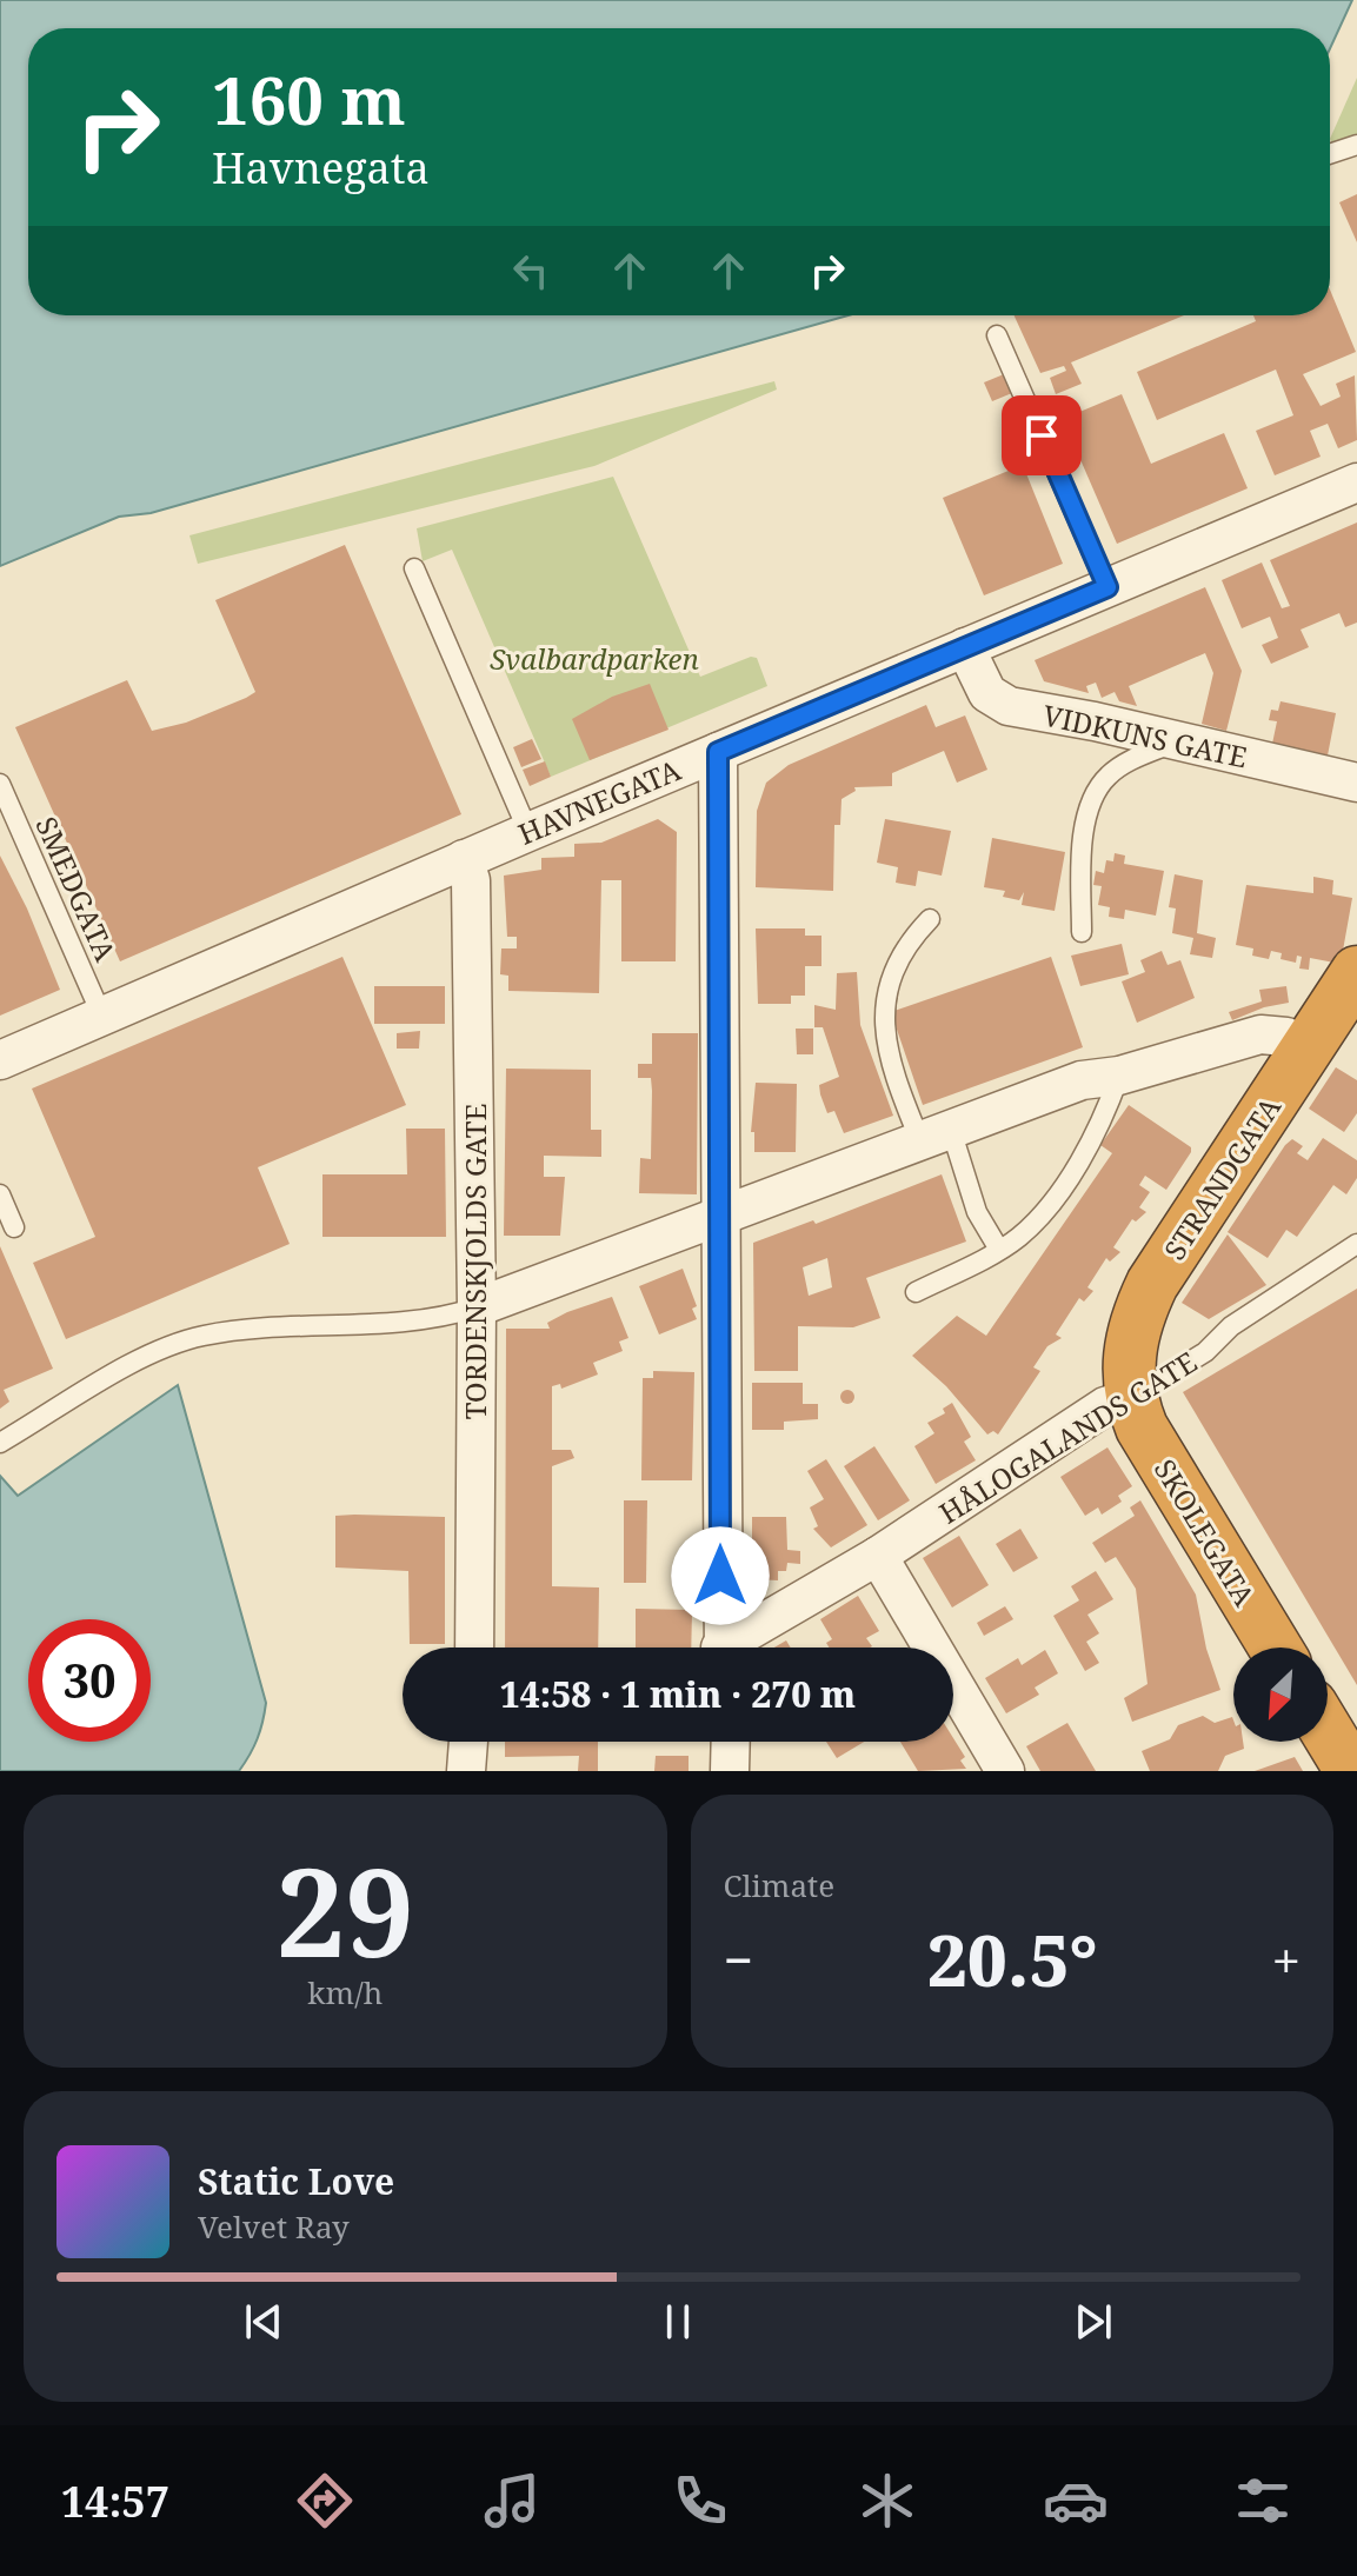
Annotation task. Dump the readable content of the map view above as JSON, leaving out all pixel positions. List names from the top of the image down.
{
  "streets": {
    "highway": ["STRANDGATA", "SKOLEGATA"],
    "street": [
      "VIDKUNS GATE",
      "HAVNEGATA",
      "TORDENSKJOLDS GATE",
      "HÅLOGALANDS GATE"
    ],
    "lane": ["SMEDGATA"]
  },
  "crossings": [
    ["VIDKUNS GATE", "HAVNEGATA"],
    ["HAVNEGATA", "SMEDGATA"],
    ["HAVNEGATA", "TORDENSKJOLDS GATE"],
    ["STRANDGATA", "HÅLOGALANDS GATE"],
    ["STRANDGATA", "SKOLEGATA"],
    ["HÅLOGALANDS GATE", "SKOLEGATA"]
  ],
  "parks": ["Svalbardparken"],
  "north": "bottom left",
  "page": {
    "turn": ["160 m", "Havnegata"],
    "limit": "30",
    "trip": "14:58 · 1 min · 270 m",
    "tile": [
      ["29", "km/h"],
      "Climate"
    ],
    "heat": ["−", "20.5°", "+"],
    "song": ["Static Love", "Velvet Ray"],
    "tabs": "14:57"
  }
}
